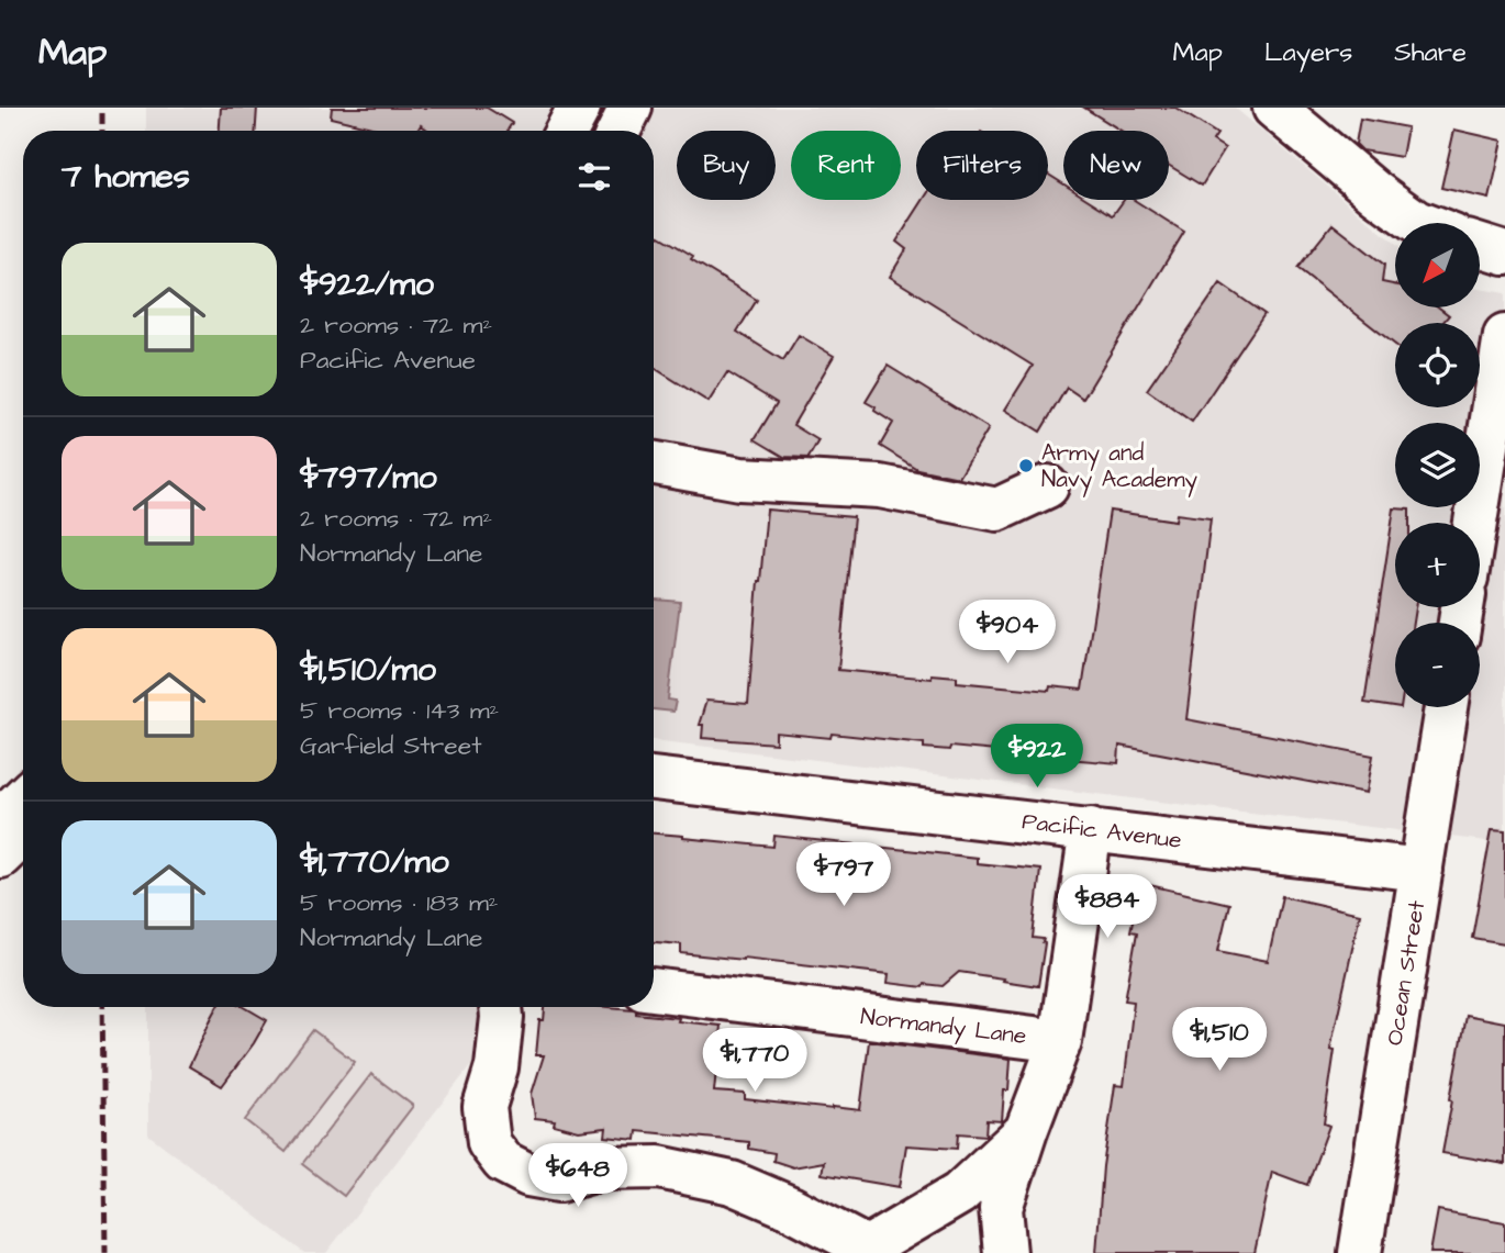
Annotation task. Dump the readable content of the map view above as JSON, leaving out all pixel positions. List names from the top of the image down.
{
  "streets": {
    "street": ["Pacific Avenue", "Ocean Street", "Normandy Lane"]
  },
  "crossings": [
    ["Pacific Avenue", "Ocean Street"]
  ],
  "places": ["Army and Navy Academy"],
  "north": "bottom left",
  "page": {
    "header": "Map",
    "nav": ["Map", "Layers", "Share"],
    "chip": [
      "Buy",
      "Rent",
      "Filters",
      "New"
    ],
    "heading": "7 homes",
    "map_buttons": ["+", "−"],
    "list": [
      {
        "name": "$922/mo",
        "note": "2 rooms · 72 m² · Pacific Avenue"
      },
      {
        "name": "$797/mo",
        "note": "2 rooms · 72 m² · Normandy Lane"
      },
      {
        "name": "$1,510/mo",
        "note": "5 rooms · 143 m² · Garfield Street"
      },
      {
        "name": "$1,770/mo",
        "note": "5 rooms · 183 m² · Normandy Lane"
      }
    ],
    "price": [
      "$904",
      "$922",
      "$797",
      "$884",
      "$1,510",
      "$1,770",
      "$648"
    ]
  }
}
